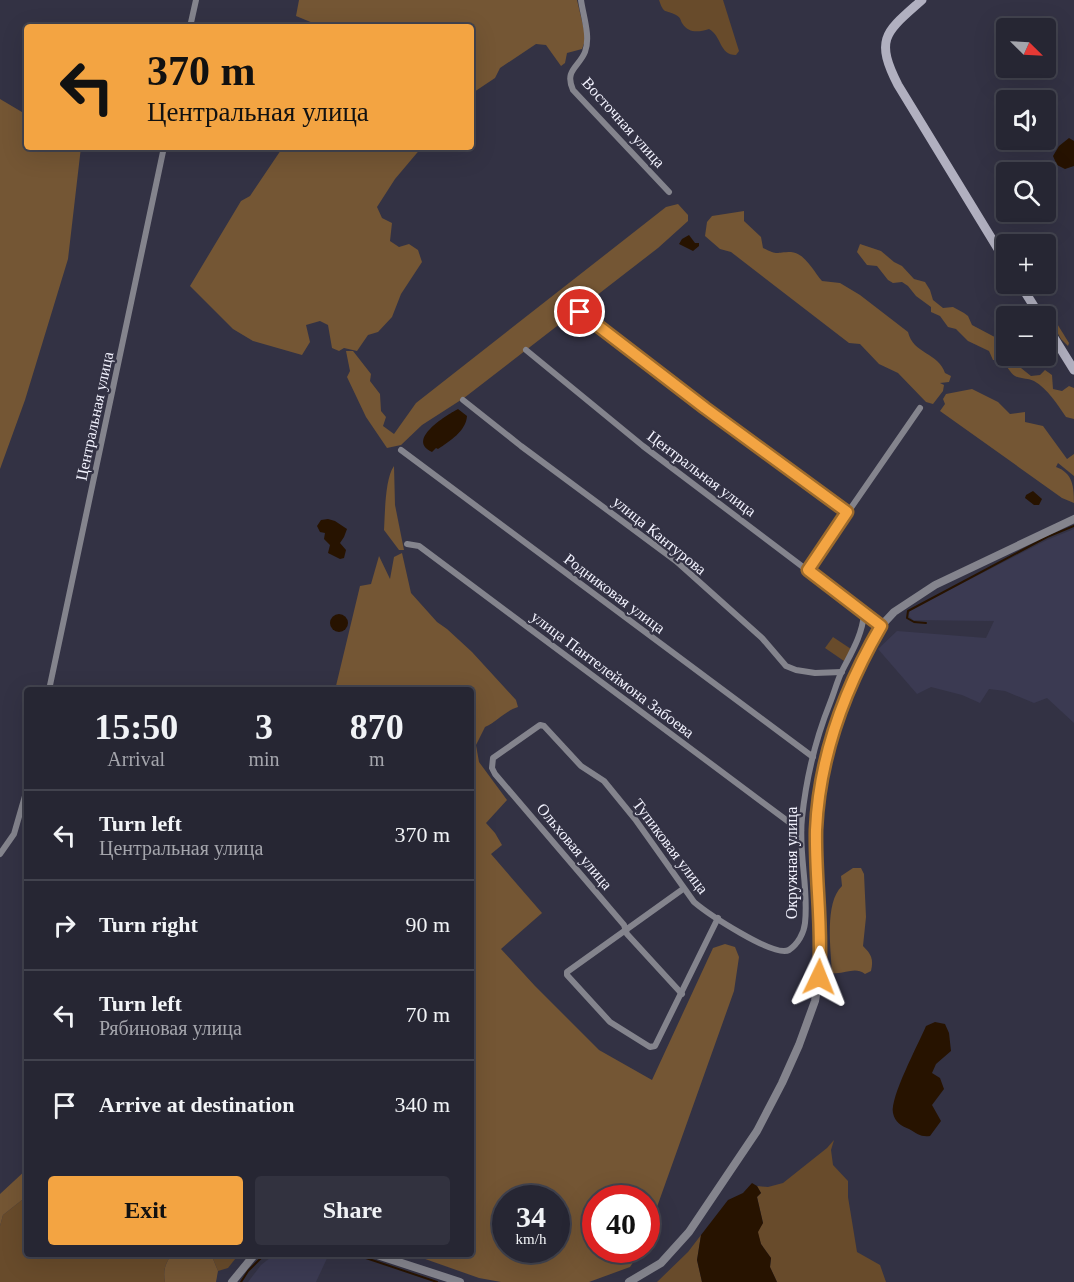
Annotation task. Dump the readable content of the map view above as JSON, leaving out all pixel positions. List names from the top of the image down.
{
  "streets": {
    "street": [
      "Восточная улица",
      "Центральная улица",
      "улица Кантурова",
      "Родниковая улица",
      "улица Пантелеймона Забоева",
      "Ольховая улица",
      "Тупиковая улица",
      "Окружная улица"
    ]
  },
  "crossings": [
    ["Центральная улица", "Окружная улица"],
    ["улица Кантурова", "Окружная улица"],
    ["Родниковая улица", "Окружная улица"],
    ["улица Пантелеймона Забоева", "Окружная улица"],
    ["Ольховая улица", "Тупиковая улица"],
    ["Тупиковая улица", "Окружная улица"]
  ],
  "north": "bottom right",
  "page": {
    "map_buttons": ["+", "−"],
    "turn": ["370 m", "Центральная улица"],
    "eta": [
      "15:50",
      "Arrival",
      "3",
      "min",
      "870",
      "m"
    ],
    "list": [
      {
        "name": "Turn left",
        "note": "Центральная улица",
        "value": "370 m"
      },
      {
        "name": "Turn right",
        "value": "90 m"
      },
      {
        "name": "Turn left",
        "note": "Рябиновая улица",
        "value": "70 m"
      },
      {
        "name": "Arrive at destination",
        "value": "340 m"
      }
    ],
    "buttons": ["Exit", "Share"],
    "speed": "34 km/h",
    "limit": "40"
  }
}
